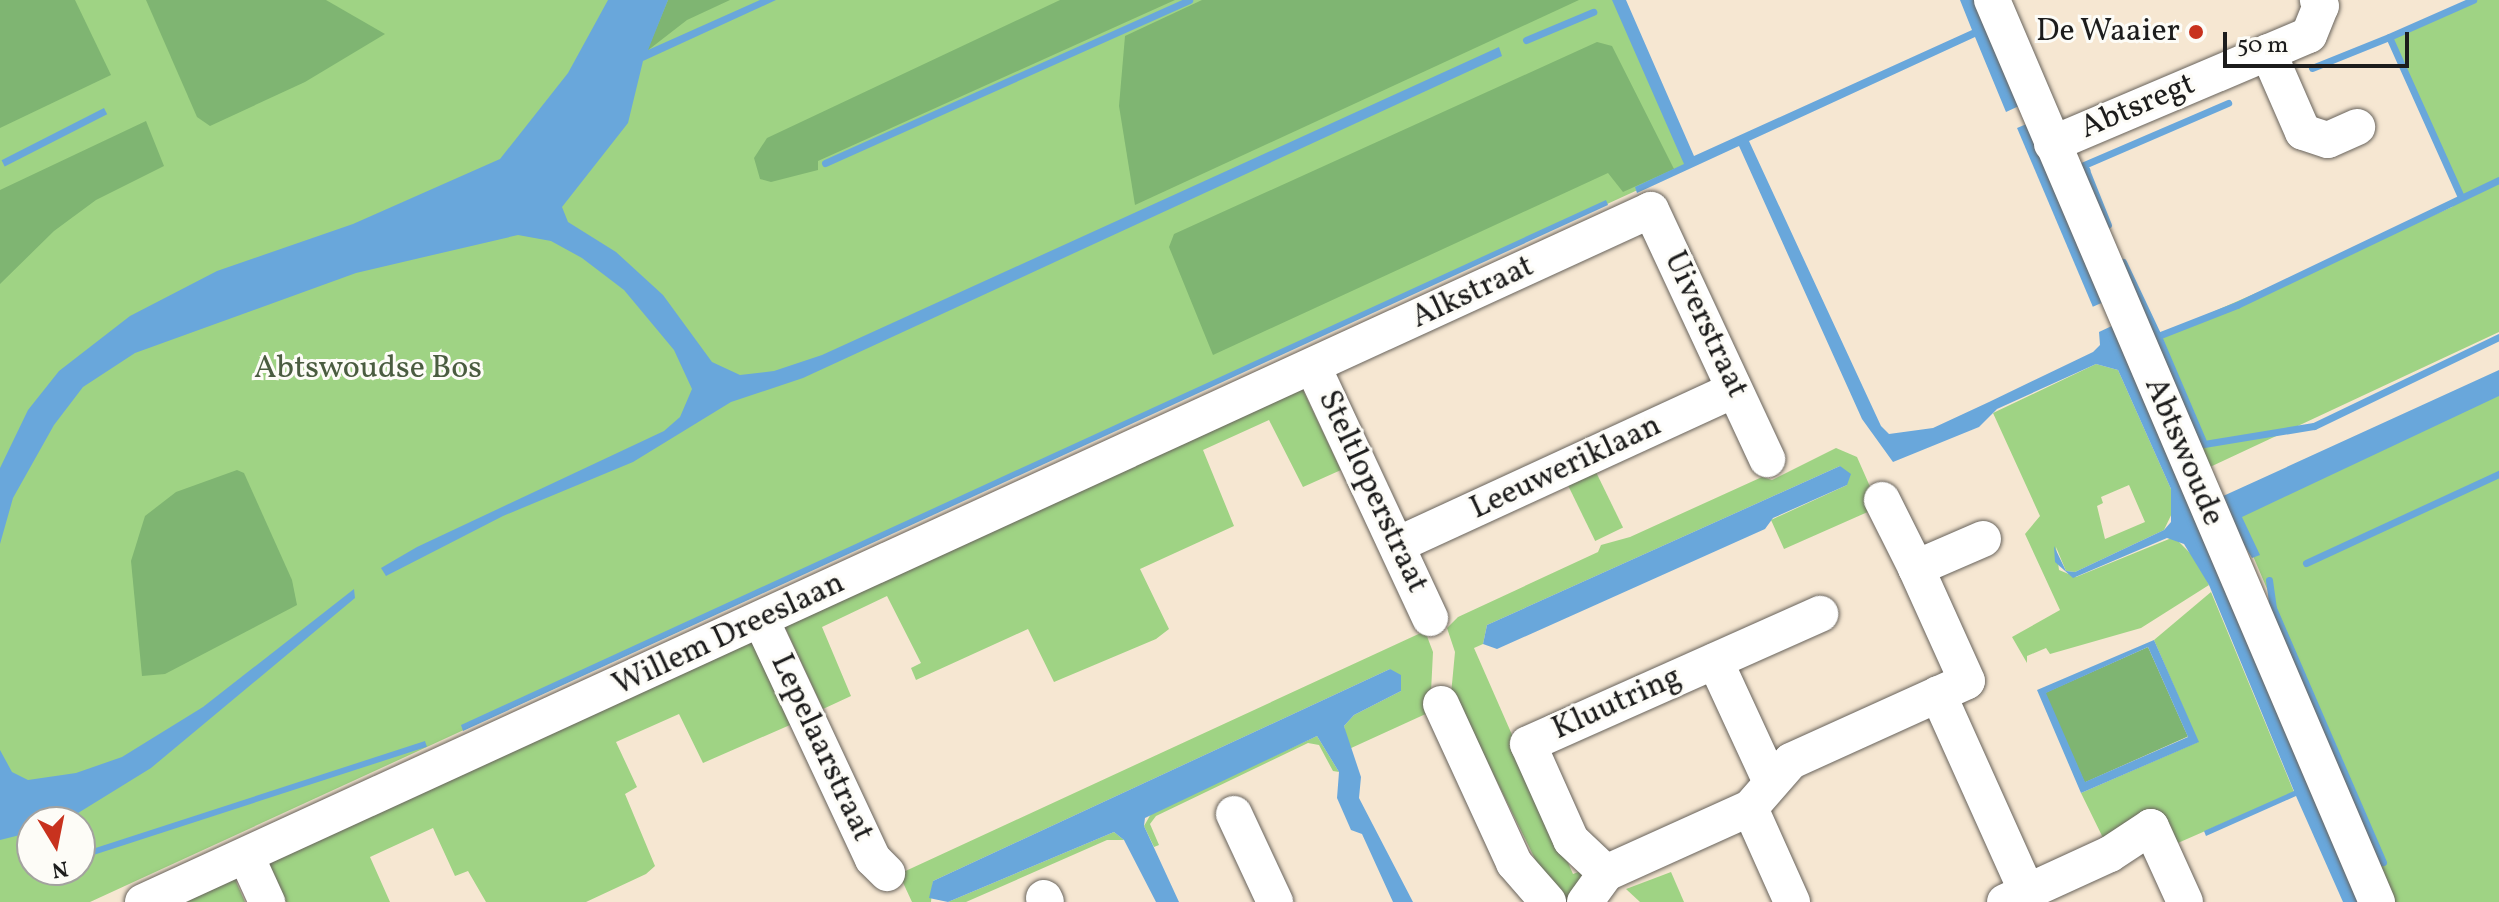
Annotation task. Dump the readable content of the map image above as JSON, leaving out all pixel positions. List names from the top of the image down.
{
  "streets": {
    "street": [
      "Abtsregt",
      "Alkstraat",
      "Uiverstraat",
      "Abtswoude",
      "Leeuweriklaan",
      "Steltloperstraat",
      "Willem Dreeslaan",
      "Kluutring",
      "Lepelaarstraat"
    ]
  },
  "crossings": [
    ["Abtsregt", "Abtswoude"],
    ["Alkstraat", "Uiverstraat"],
    ["Alkstraat", "Steltloperstraat"],
    ["Alkstraat", "Willem Dreeslaan"],
    ["Uiverstraat", "Leeuweriklaan"],
    ["Leeuweriklaan", "Steltloperstraat"],
    ["Steltloperstraat", "Willem Dreeslaan"],
    ["Willem Dreeslaan", "Lepelaarstraat"]
  ],
  "parks": ["Abtswoudse Bos"],
  "places": ["De Waaier"],
  "scale_bar": "50 m",
  "north": "bottom"
}
